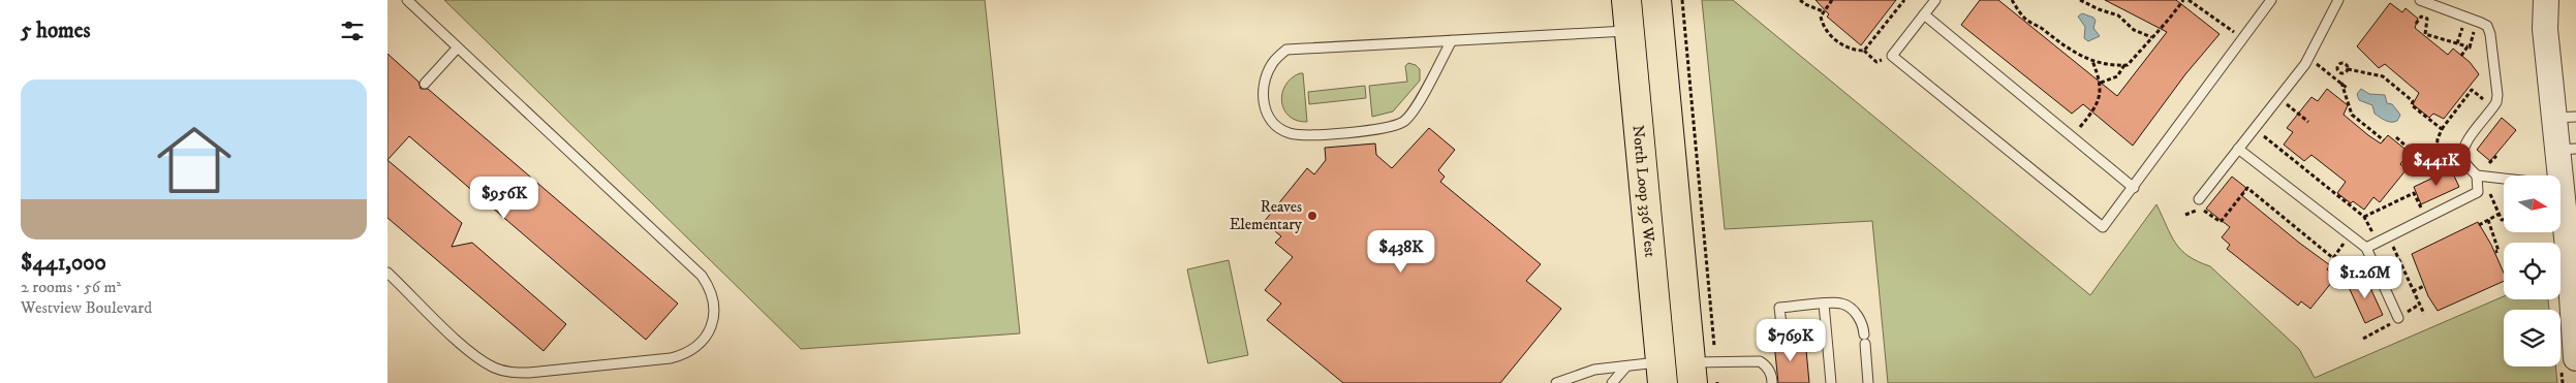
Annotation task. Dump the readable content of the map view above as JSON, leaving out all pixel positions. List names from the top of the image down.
{
  "streets": {
    "main road": ["North Loop 336 West"]
  },
  "places": ["Reaves Elementary"],
  "north": "right",
  "page": {
    "heading": "5 homes",
    "list": [
      {
        "name": "$441,000",
        "note": "2 rooms · 56 m² · Westview Boulevard"
      }
    ],
    "price": [
      "$441K",
      "$956K",
      "$438K",
      "$1.26M",
      "$769K"
    ]
  }
}
